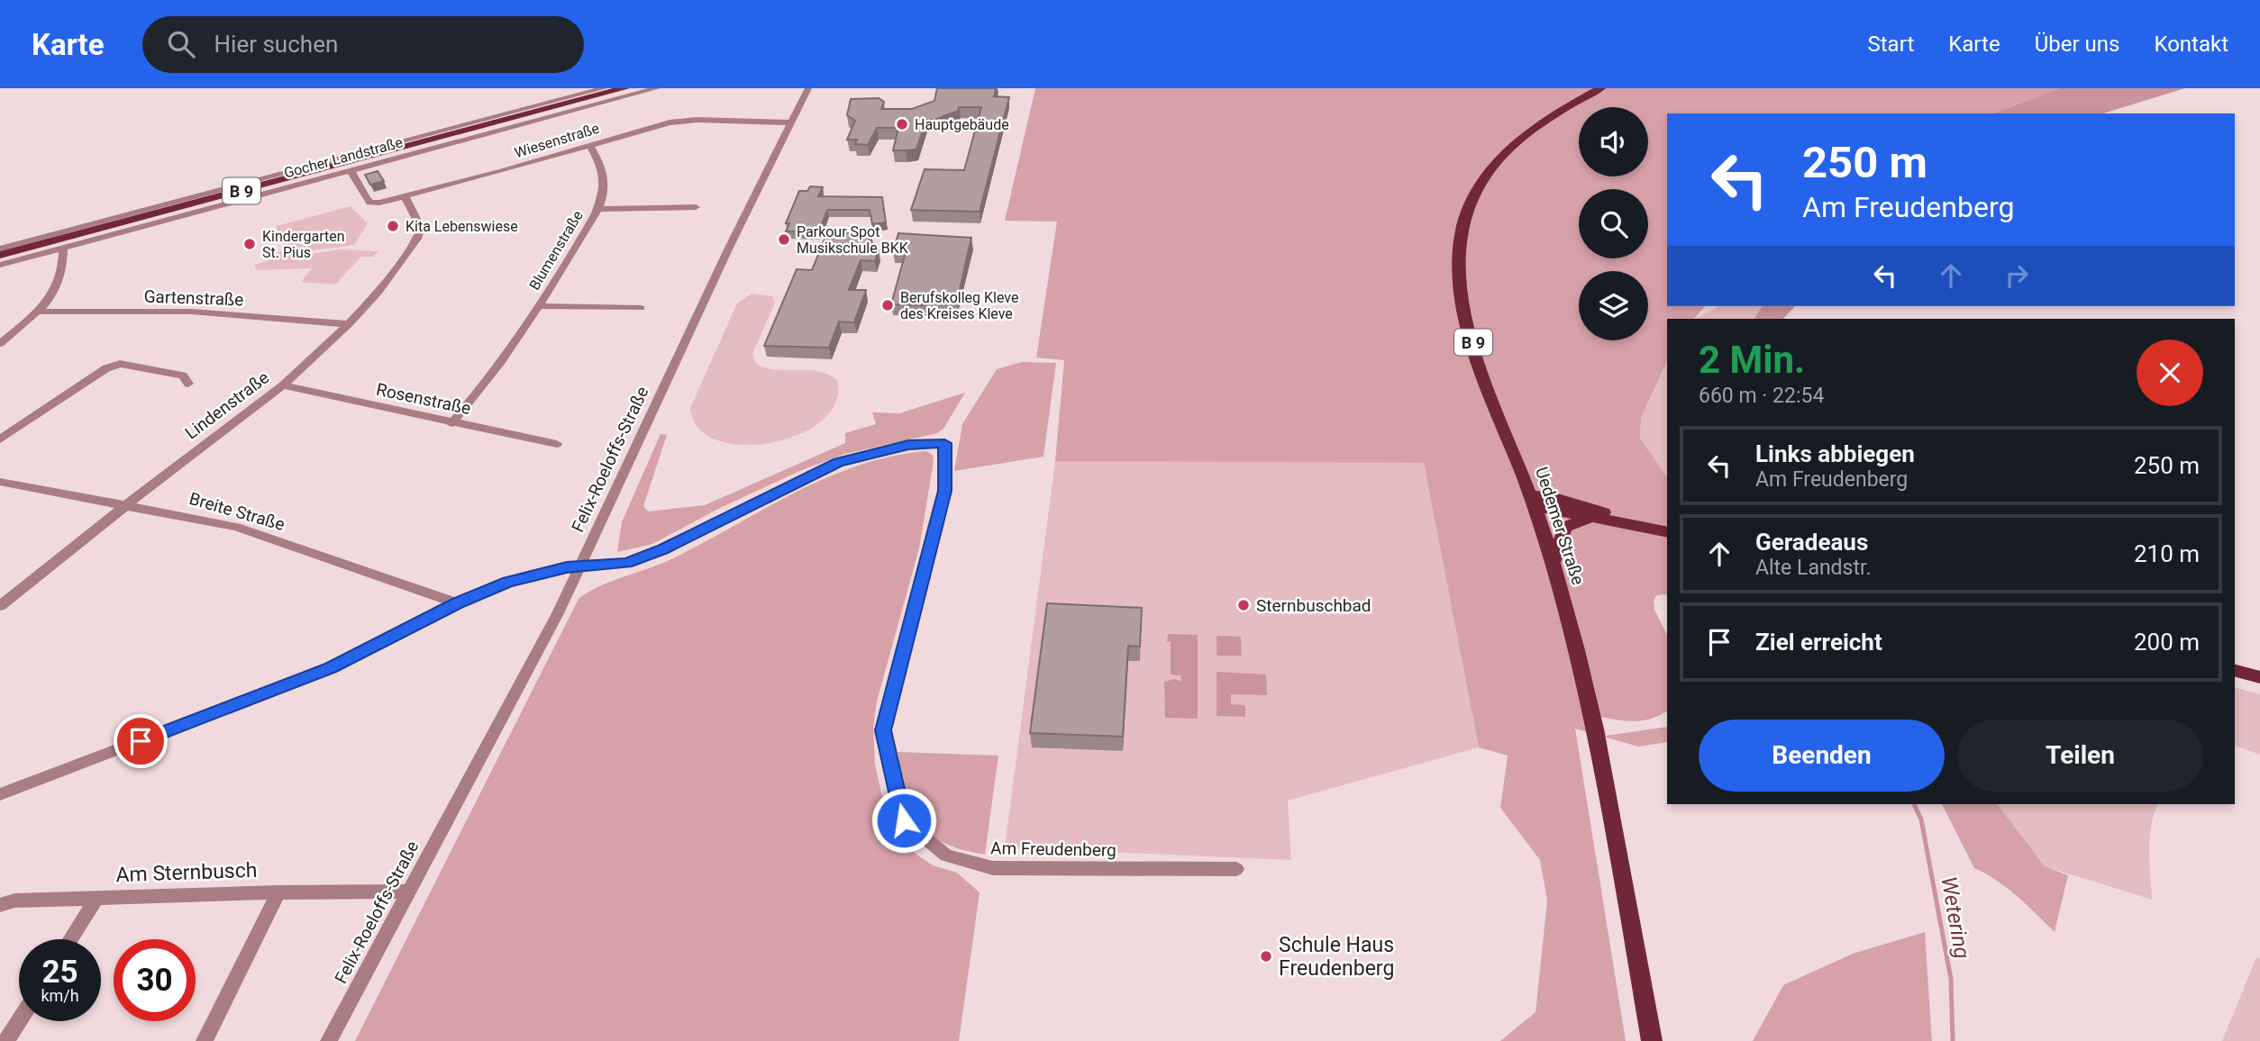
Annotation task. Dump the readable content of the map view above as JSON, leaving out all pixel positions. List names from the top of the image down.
{
  "streets": {
    "main road": ["Gocher Landstraße", "B 9", "Uedemer Straße"],
    "street": [
      "Wiesenstraße",
      "Blumenstraße",
      "Gartenstraße",
      "Rosenstraße",
      "Lindenstraße",
      "Felix-Roeloffs-Straße",
      "Breite Straße",
      "Am Freudenberg",
      "Am Sternbusch"
    ]
  },
  "crossings": [
    ["Wiesenstraße", "Gocher Landstraße"],
    ["Wiesenstraße", "Blumenstraße"],
    ["Wiesenstraße", "Lindenstraße"],
    ["Wiesenstraße", "Felix-Roeloffs-Straße"],
    ["Blumenstraße", "Rosenstraße"],
    ["Gartenstraße", "Lindenstraße"],
    ["Rosenstraße", "Lindenstraße"],
    ["Lindenstraße", "Breite Straße"],
    ["Felix-Roeloffs-Straße", "Am Freudenberg"],
    ["Felix-Roeloffs-Straße", "Am Sternbusch"]
  ],
  "water": ["Wetering"],
  "places": [
    "Hauptgebäude",
    "Kita Lebenswiese",
    "Parkour Spot Musikschule BKK",
    "Kindergarten St. Pius",
    "Berufskolleg Kleve des Kreises Kleve",
    "Sternbuschbad",
    "Schule Haus Freudenberg"
  ],
  "page": {
    "header": "Karte",
    "search": "Hier suchen",
    "nav": [
      "Start",
      "Karte",
      "Über uns",
      "Kontakt"
    ],
    "turn": ["250 m", "Am Freudenberg"],
    "heading": ["2 Min.", "660 m · 22:54"],
    "list": [
      {
        "name": "Links abbiegen",
        "note": "Am Freudenberg",
        "value": "250 m"
      },
      {
        "name": "Geradeaus",
        "note": "Alte Landstr.",
        "value": "210 m"
      },
      {
        "name": "Ziel erreicht",
        "value": "200 m"
      }
    ],
    "buttons": ["Beenden", "Teilen"],
    "speed": "25 km/h",
    "limit": "30"
  }
}
